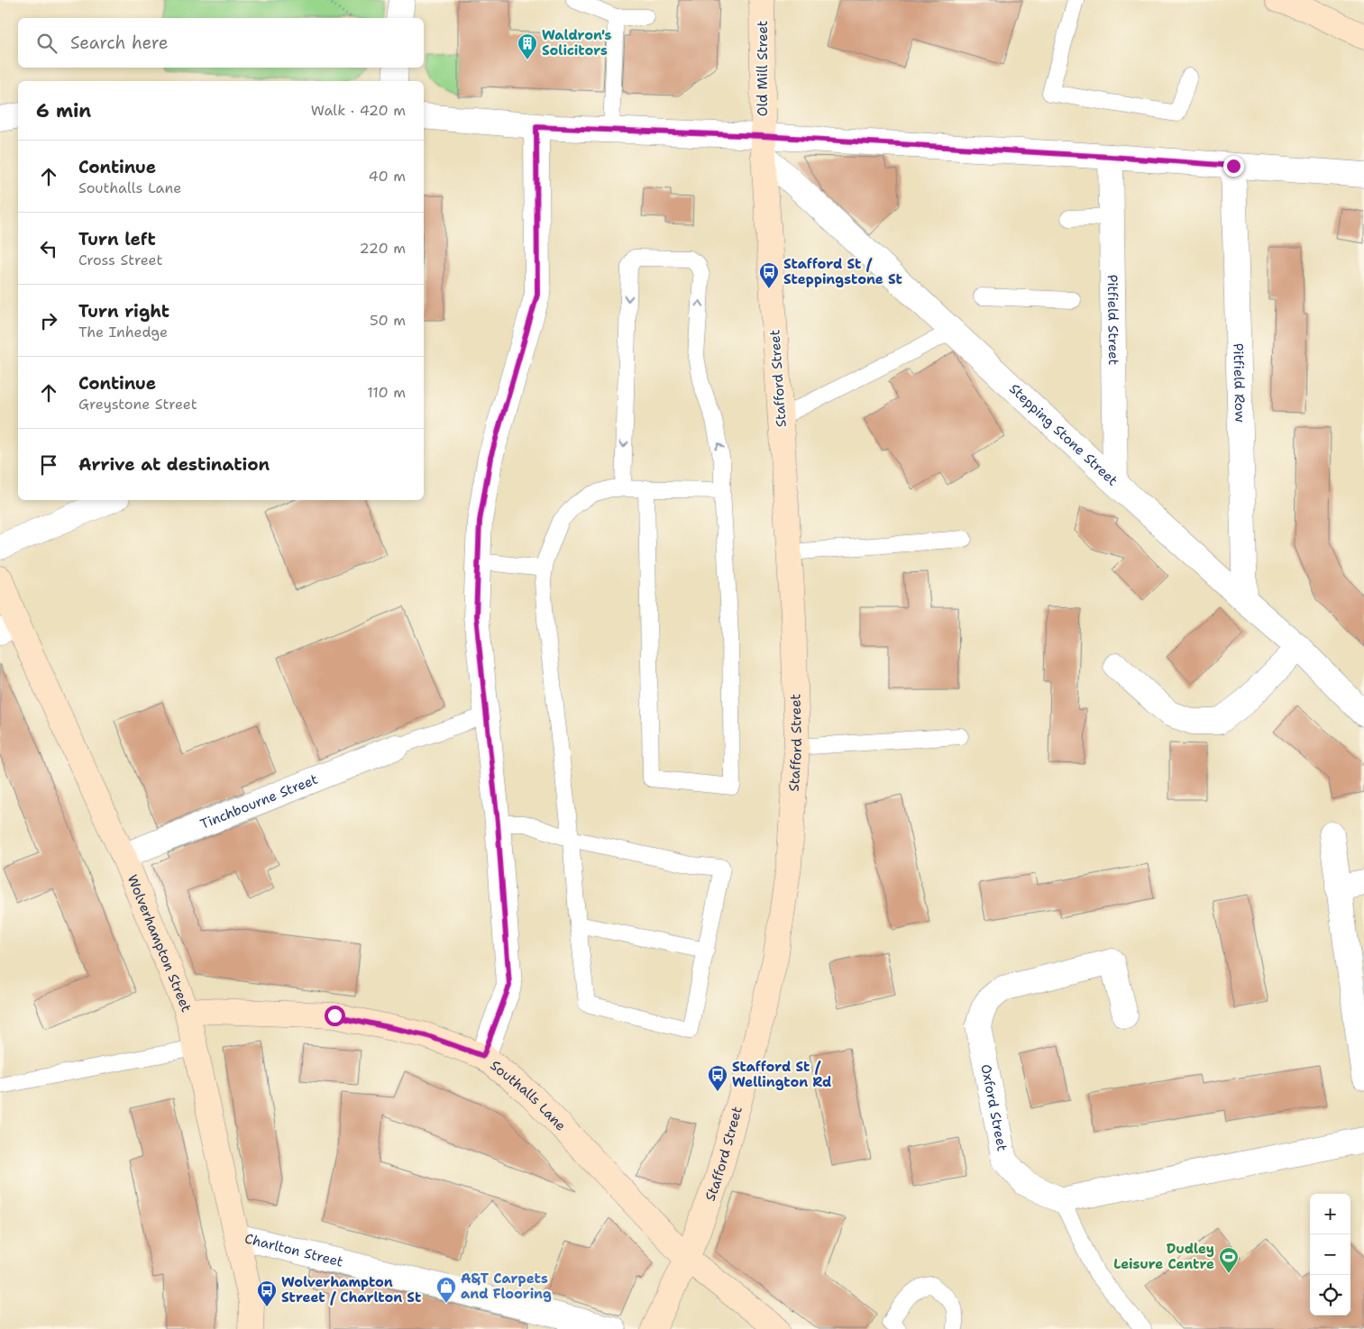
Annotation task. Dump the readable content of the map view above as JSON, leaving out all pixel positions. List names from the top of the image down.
{
  "streets": {
    "main road": [
      "Old Mill Street",
      "Stafford Street",
      "Wolverhampton Street",
      "Southalls Lane"
    ],
    "street": [
      "Pitfield Street",
      "Pitfield Row",
      "Stepping Stone Street",
      "Tinchbourne Street",
      "Oxford Street",
      "Charlton Street"
    ]
  },
  "crossings": [
    ["Old Mill Street", "Stafford Street"],
    ["Old Mill Street", "Stepping Stone Street"],
    ["Pitfield Street", "Stepping Stone Street"],
    ["Stafford Street", "Stepping Stone Street"],
    ["Stafford Street", "Southalls Lane"],
    ["Pitfield Row", "Stepping Stone Street"],
    ["Tinchbourne Street", "Wolverhampton Street"],
    ["Wolverhampton Street", "Southalls Lane"],
    ["Wolverhampton Street", "Charlton Street"]
  ],
  "places": {
    "building": ["Waldron's Solicitors"],
    "bus stop": ["Stafford St / Steppingstone St", "Stafford St / Wellington Rd", "Wolverhampton Street / Charlton St"],
    "sports": ["Dudley Leisure Centre"],
    "shop": ["A&T Carpets and Flooring"]
  },
  "page": {
    "search": "Search here",
    "heading": ["6 min", "Walk · 420 m"],
    "list": [
      ["Continue", "Southalls Lane", "40 m"],
      ["Turn left", "Cross Street", "220 m"],
      ["Turn right", "The Inhedge", "50 m"],
      ["Continue", "Greystone Street", "110 m"],
      "Arrive at destination"
    ],
    "map_buttons": ["+", "−"]
  }
}
